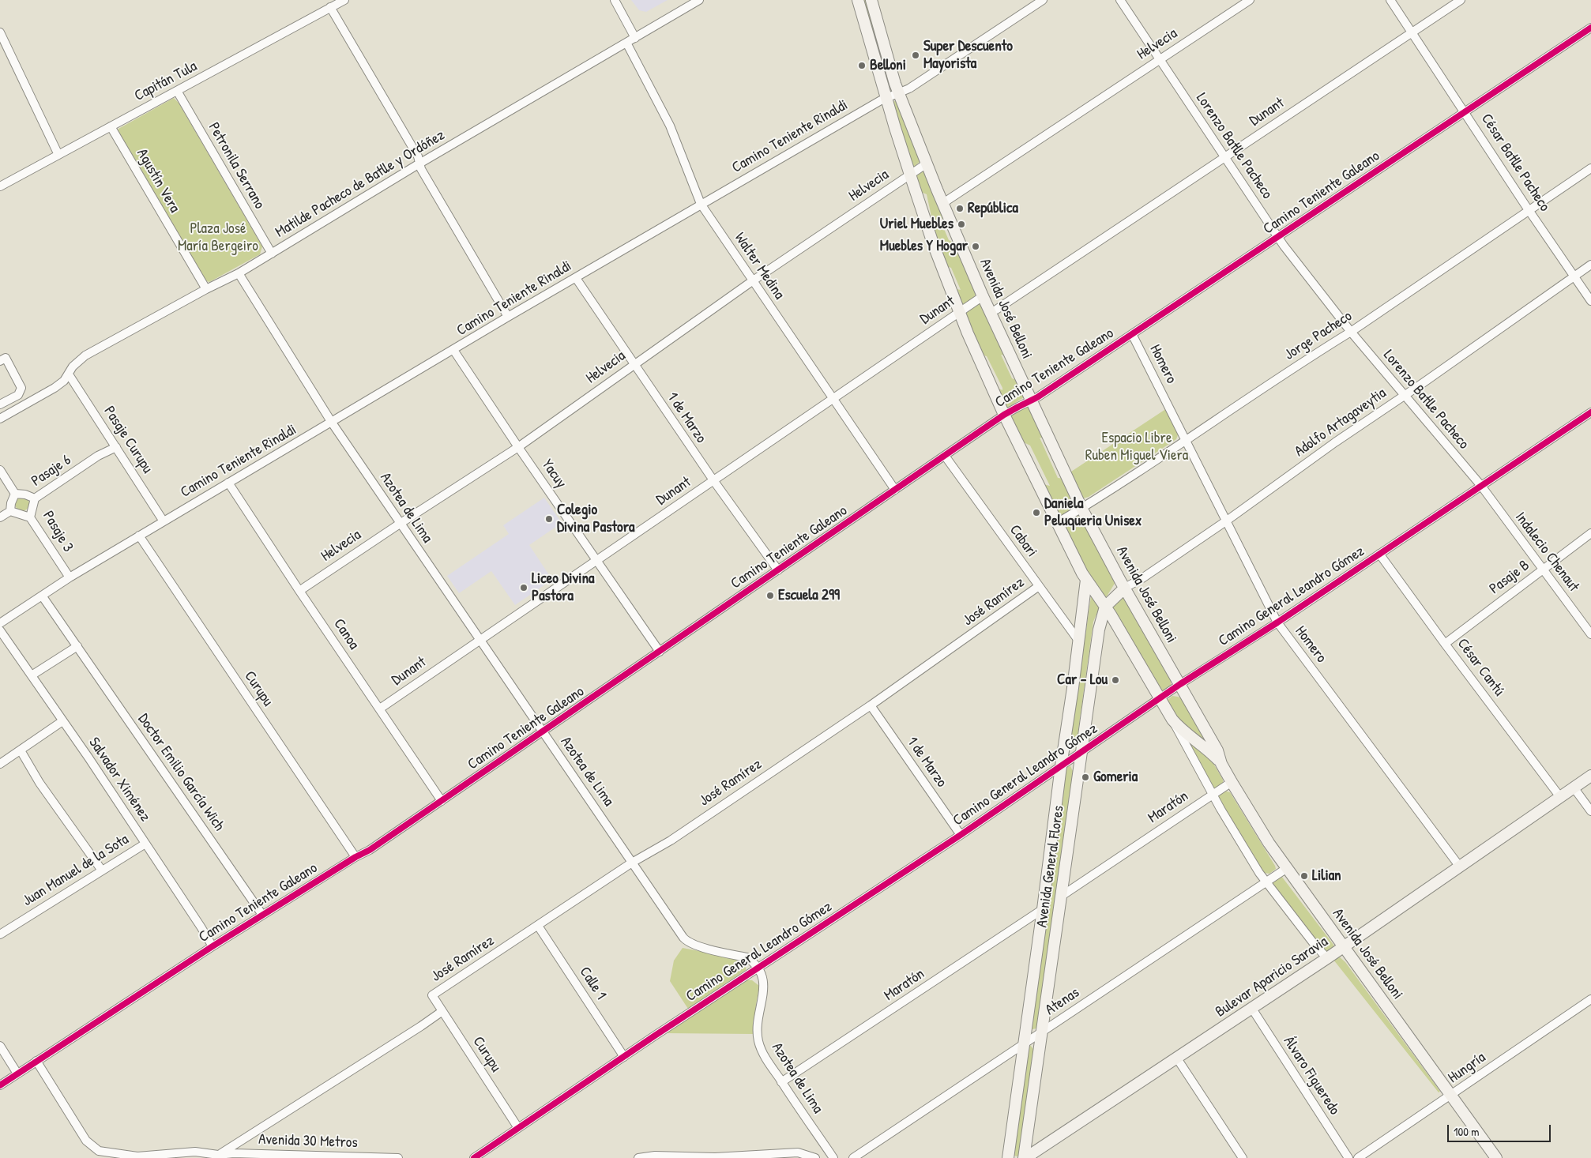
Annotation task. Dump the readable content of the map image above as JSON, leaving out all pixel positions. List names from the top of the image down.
{
  "streets": {
    "main road": ["Avenida José Belloni", "Avenida General Flores", "Bulevar Aparicio Saravia"],
    "street": [
      "Helvecia",
      "Capitán Tula",
      "Dunant",
      "Camino Teniente Rinaldi",
      "Lorenzo Batlle Pacheco",
      "César Batlle Pacheco",
      "Petronila Serrano",
      "Agustín Vera",
      "Matilde Pacheco de Batlle y Ordóñez",
      "Camino Teniente Galeano",
      "Walter Medina",
      "Jorge Pacheco",
      "Homero",
      "1 de Marzo",
      "Adolfo Artagaveytia",
      "Pasaje Curupu",
      "Pasaje 6",
      "Yacuy",
      "Azotea de Lima",
      "Pasaje 3",
      "Cabari",
      "Indalecio Chenaut",
      "Pasaje B",
      "Camino General Leandro Gómez",
      "José Ramírez",
      "Canoa",
      "César Cantú",
      "Curupu",
      "Doctor Emilio García Wich",
      "Salvador Ximénez",
      "Maratón",
      "Juan Manuel de la Sota",
      "Calle 1",
      "Atenas",
      "Hungría",
      "Álvaro Figueredo",
      "Avenida 30 Metros"
    ]
  },
  "crossings": [
    ["Helvecia", "Lorenzo Batlle Pacheco"],
    ["Helvecia", "Walter Medina"],
    ["Helvecia", "Avenida José Belloni"],
    ["Helvecia", "1 de Marzo"],
    ["Helvecia", "Yacuy"],
    ["Helvecia", "Azotea de Lima"],
    ["Helvecia", "Canoa"],
    ["Capitán Tula", "Petronila Serrano"],
    ["Capitán Tula", "Agustín Vera"],
    ["Dunant", "Lorenzo Batlle Pacheco"],
    ["Dunant", "César Batlle Pacheco"],
    ["Dunant", "Walter Medina"],
    ["Dunant", "Avenida José Belloni"],
    ["Dunant", "1 de Marzo"],
    ["Dunant", "Yacuy"],
    ["Dunant", "Azotea de Lima"],
    ["Dunant", "Canoa"],
    ["Camino Teniente Rinaldi", "Walter Medina"],
    ["Camino Teniente Rinaldi", "Avenida José Belloni"],
    ["Camino Teniente Rinaldi", "1 de Marzo"],
    ["Camino Teniente Rinaldi", "Pasaje Curupu"],
    ["Camino Teniente Rinaldi", "Yacuy"],
    ["Camino Teniente Rinaldi", "Azotea de Lima"],
    ["Camino Teniente Rinaldi", "Pasaje 3"],
    ["Camino Teniente Rinaldi", "Canoa"],
    ["Camino Teniente Rinaldi", "Curupu"],
    ["Camino Teniente Rinaldi", "Doctor Emilio García Wich"],
    ["Lorenzo Batlle Pacheco", "Camino Teniente Galeano"],
    ["Lorenzo Batlle Pacheco", "Jorge Pacheco"],
    ["Lorenzo Batlle Pacheco", "Adolfo Artagaveytia"],
    ["Lorenzo Batlle Pacheco", "Indalecio Chenaut"],
    ["Lorenzo Batlle Pacheco", "Camino General Leandro Gómez"],
    ["César Batlle Pacheco", "Camino Teniente Galeano"],
    ["César Batlle Pacheco", "Jorge Pacheco"],
    ["César Batlle Pacheco", "Adolfo Artagaveytia"],
    ["Petronila Serrano", "Matilde Pacheco de Batlle y Ordóñez"],
    ["Agustín Vera", "Matilde Pacheco de Batlle y Ordóñez"],
    ["Matilde Pacheco de Batlle y Ordóñez", "Walter Medina"],
    ["Matilde Pacheco de Batlle y Ordóñez", "Pasaje Curupu"],
    ["Matilde Pacheco de Batlle y Ordóñez", "Azotea de Lima"],
    ["Camino Teniente Galeano", "Walter Medina"],
    ["Camino Teniente Galeano", "Avenida José Belloni"],
    ["Camino Teniente Galeano", "Homero"],
    ["Camino Teniente Galeano", "1 de Marzo"],
    ["Camino Teniente Galeano", "Yacuy"],
    ["Camino Teniente Galeano", "Azotea de Lima"],
    ["Camino Teniente Galeano", "Cabari"],
    ["Camino Teniente Galeano", "Canoa"],
    ["Camino Teniente Galeano", "Curupu"],
    ["Camino Teniente Galeano", "Doctor Emilio García Wich"],
    ["Camino Teniente Galeano", "Salvador Ximénez"],
    ["Camino Teniente Galeano", "Avenida 30 Metros"],
    ["Avenida José Belloni", "Jorge Pacheco"],
    ["Avenida José Belloni", "Adolfo Artagaveytia"],
    ["Avenida José Belloni", "Camino General Leandro Gómez"],
    ["Avenida José Belloni", "Maratón"],
    ["Avenida José Belloni", "Avenida General Flores"],
    ["Avenida José Belloni", "Bulevar Aparicio Saravia"],
    ["Avenida José Belloni", "Atenas"],
    ["Avenida José Belloni", "Hungría"],
    ["Jorge Pacheco", "Homero"],
    ["Homero", "Adolfo Artagaveytia"],
    ["Homero", "Camino General Leandro Gómez"],
    ["Homero", "Bulevar Aparicio Saravia"],
    ["1 de Marzo", "Camino General Leandro Gómez"],
    ["1 de Marzo", "José Ramírez"],
    ["Pasaje Curupu", "Pasaje 6"],
    ["Pasaje 6", "Pasaje 3"],
    ["Azotea de Lima", "Camino General Leandro Gómez"],
    ["Azotea de Lima", "José Ramírez"],
    ["Azotea de Lima", "Maratón"],
    ["Cabari", "José Ramírez"],
    ["Cabari", "Avenida General Flores"],
    ["Indalecio Chenaut", "Pasaje B"],
    ["Indalecio Chenaut", "Camino General Leandro Gómez"],
    ["Pasaje B", "César Cantú"],
    ["Camino General Leandro Gómez", "César Cantú"],
    ["Camino General Leandro Gómez", "Curupu"],
    ["Camino General Leandro Gómez", "Avenida General Flores"],
    ["Camino General Leandro Gómez", "Calle 1"],
    ["José Ramírez", "Curupu"],
    ["José Ramírez", "Calle 1"],
    ["César Cantú", "Bulevar Aparicio Saravia"],
    ["Salvador Ximénez", "Juan Manuel de la Sota"],
    ["Maratón", "Avenida General Flores"],
    ["Avenida General Flores", "Bulevar Aparicio Saravia"],
    ["Avenida General Flores", "Atenas"],
    ["Bulevar Aparicio Saravia", "Álvaro Figueredo"]
  ],
  "parks": ["Plaza José María Bergeiro", "Espacio Libre Ruben Miguel Viera"],
  "places": [
    "Super Descuento Mayorista",
    "Belloni",
    "República",
    "Uriel Muebles",
    "Muebles Y Hogar",
    "Daniela Peluqueria Unisex",
    "Colegio Divina Pastora",
    "Liceo Divina Pastora",
    "Escuela 299",
    "Car - Lou",
    "Gomeria",
    "Lilian"
  ],
  "scale_bar": "100 m"
}
